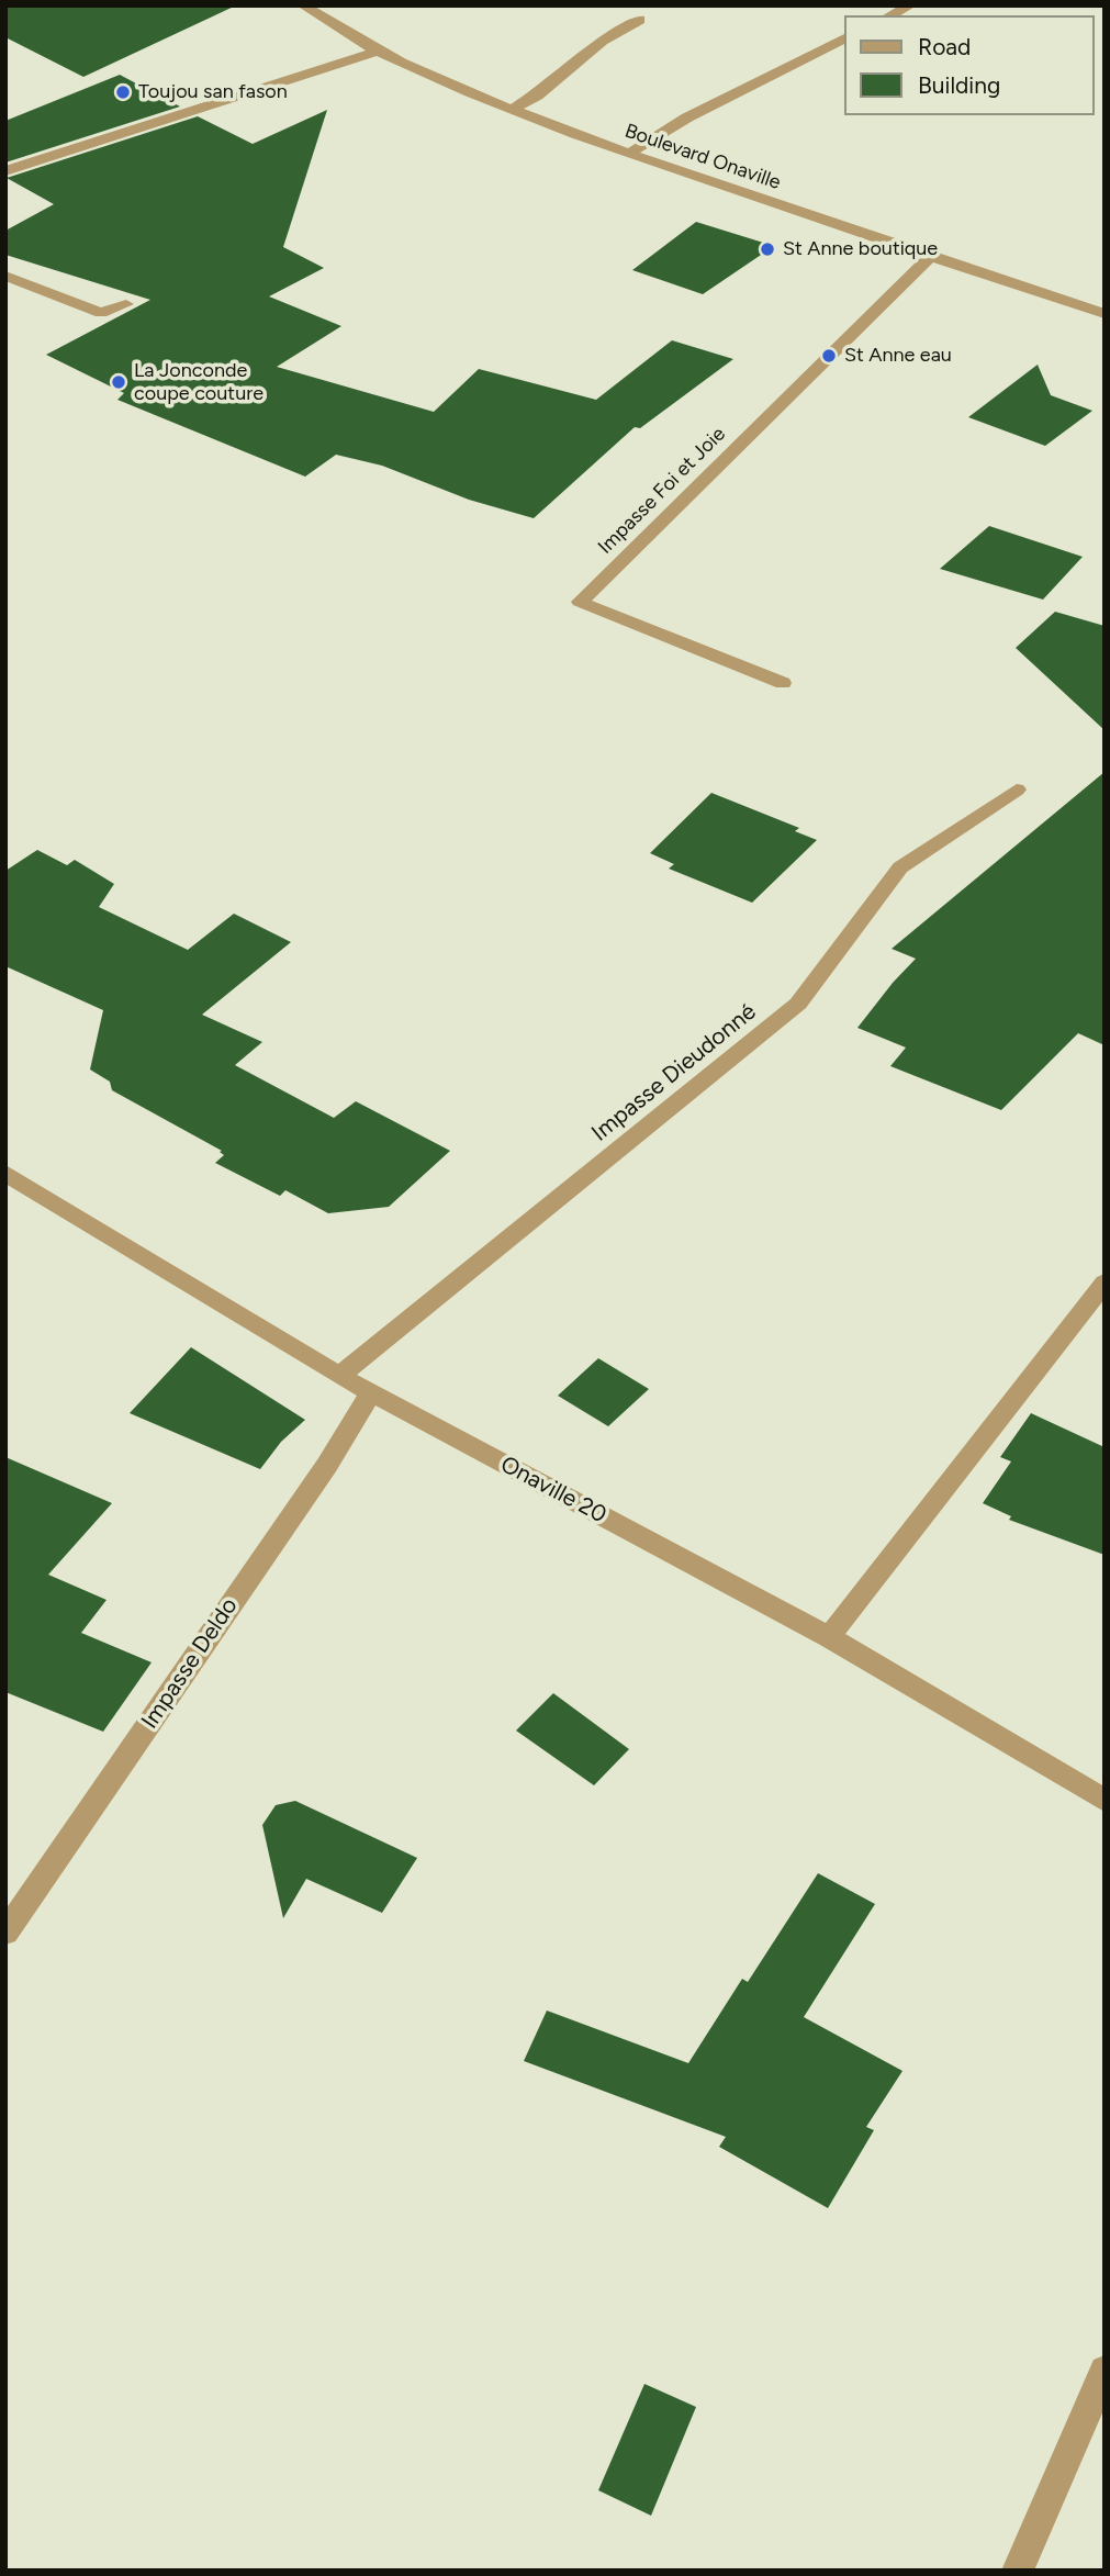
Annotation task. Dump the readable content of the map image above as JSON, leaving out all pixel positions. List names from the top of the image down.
{
  "streets": {
    "street": [
      "Boulevard Onaville",
      "Impasse Foi et Joie",
      "Impasse Dieudonné",
      "Onaville 20",
      "Impasse Deldo"
    ]
  },
  "crossings": [
    ["Boulevard Onaville", "Impasse Foi et Joie"],
    ["Impasse Dieudonné", "Onaville 20"],
    ["Onaville 20", "Impasse Deldo"]
  ],
  "places": [
    "Toujou san fason",
    "St Anne boutique",
    "St Anne eau",
    "La Jonconde coupe couture"
  ],
  "legend": ["Road", "Building"]
}
